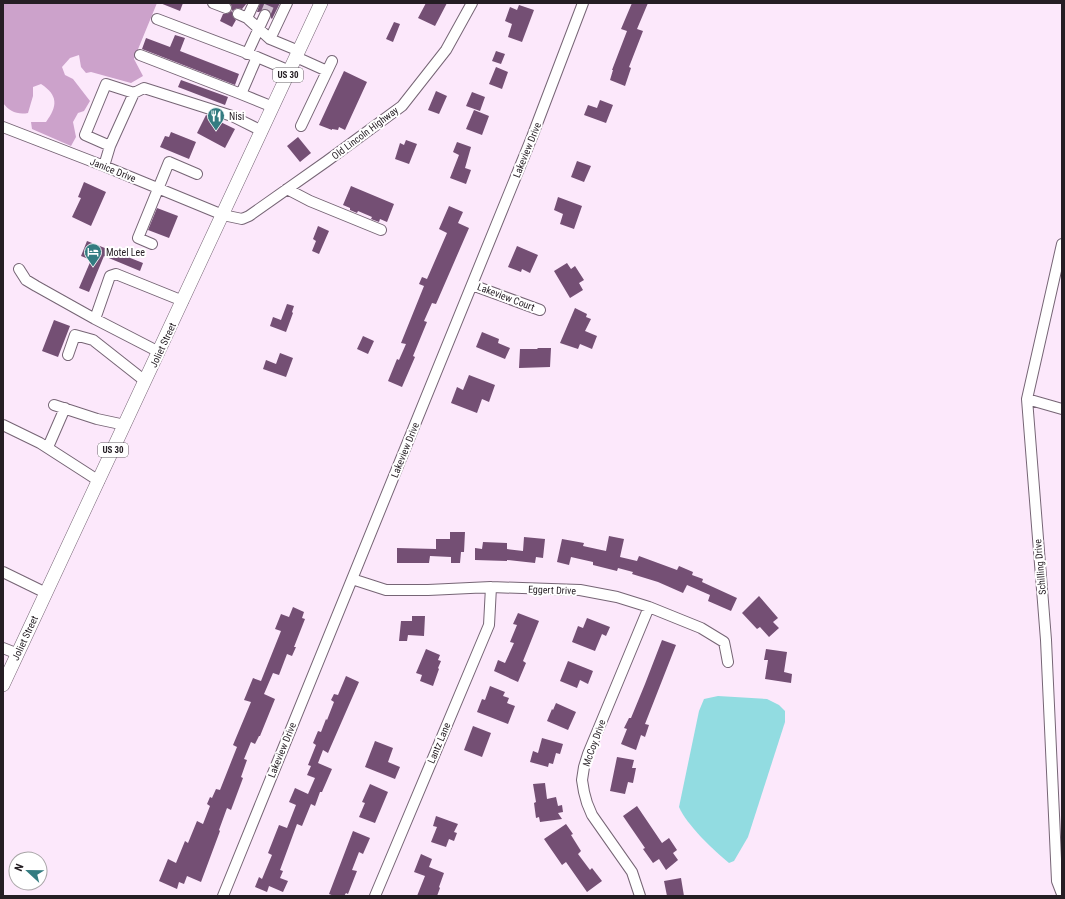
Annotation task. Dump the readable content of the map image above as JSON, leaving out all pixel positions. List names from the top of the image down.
{
  "streets": {
    "main road": ["US 30", "Joliet Street"],
    "street": [
      "Old Lincoln Highway",
      "Lakeview Drive",
      "Janice Drive",
      "Lakeview Court",
      "Schilling Drive",
      "Eggert Drive",
      "Lantz Lane",
      "McCoy Drive"
    ]
  },
  "crossings": [
    ["Old Lincoln Highway", "Janice Drive"],
    ["Old Lincoln Highway", "Joliet Street"],
    ["Lakeview Drive", "Lakeview Court"],
    ["Lakeview Drive", "Eggert Drive"],
    ["Janice Drive", "Joliet Street"],
    ["Eggert Drive", "Lantz Lane"],
    ["Eggert Drive", "McCoy Drive"]
  ],
  "places": {
    "restaurant": ["Nisi"],
    "hotel": ["Motel Lee"]
  },
  "north": "left"
}
